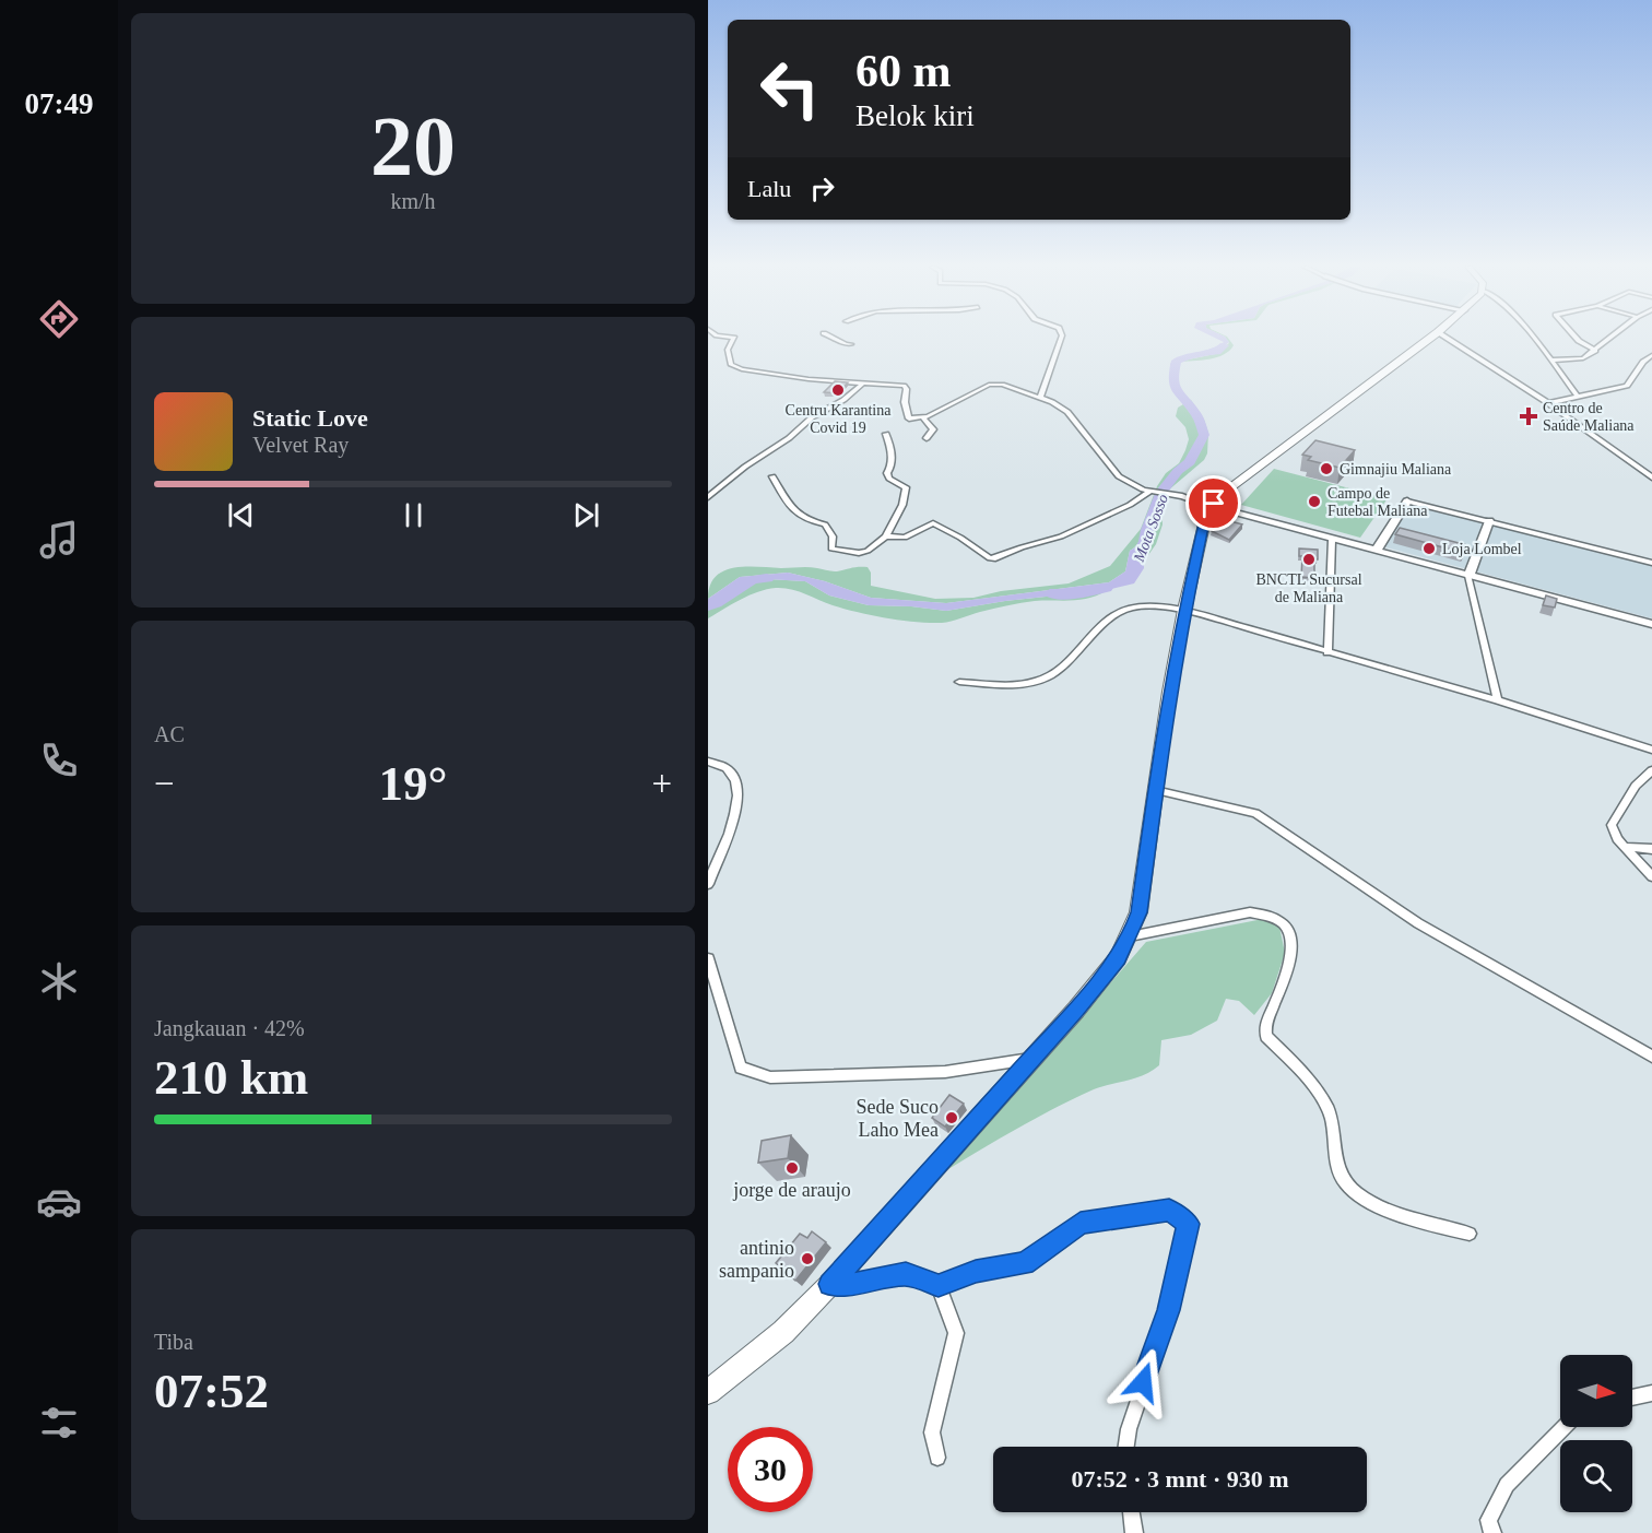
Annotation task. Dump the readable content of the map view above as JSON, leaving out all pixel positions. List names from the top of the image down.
{
  "water": ["Mota Sosso"],
  "places": {
    "other": [
      "Centru Karantina Covid 19",
      "Gimnajiu Maliana",
      "Campo de Futebal Maliana",
      "Loja Lombel",
      "BNCTL Sucursal de Maliana",
      "Sede Suco Laho Mea",
      "jorge de araujo",
      "antinio sampanio"
    ],
    "health": ["Centro de Saúde Maliana"]
  },
  "north": "right",
  "page": {
    "tabs": "07:49",
    "tile": [
      ["20", "km/h"],
      "AC",
      ["Jangkauan · 42%", "210 km"],
      ["Tiba", "07:52"]
    ],
    "turn": ["60 m", "Belok kiri"],
    "then": "Lalu",
    "song": ["Static Love", "Velvet Ray"],
    "heat": ["−", "19°", "+"],
    "limit": "30",
    "trip": "07:52 · 3 mnt · 930 m"
  }
}
